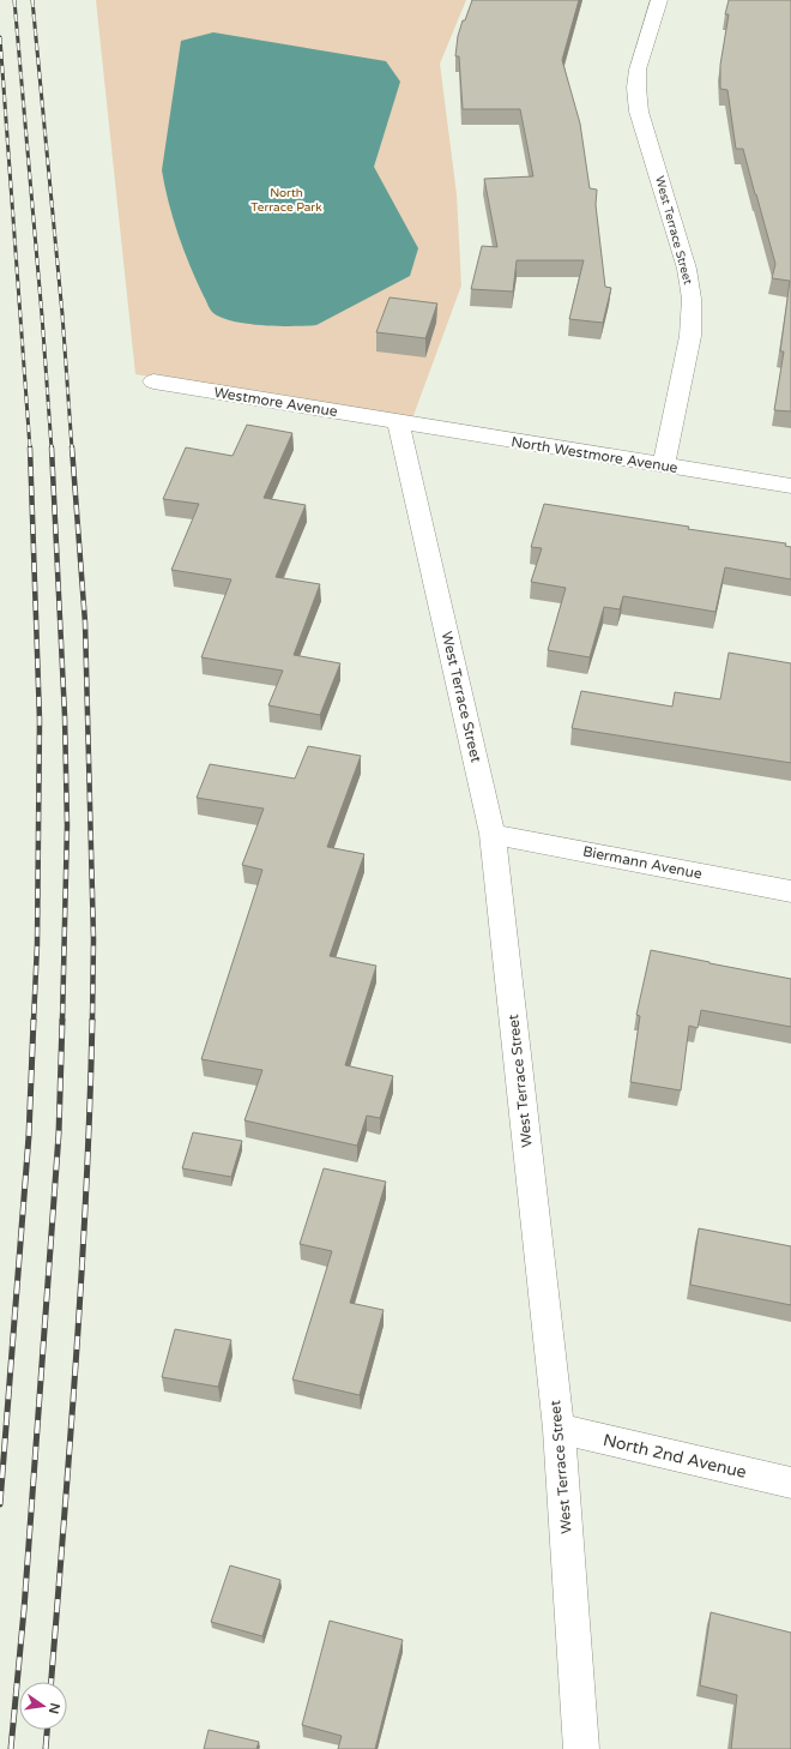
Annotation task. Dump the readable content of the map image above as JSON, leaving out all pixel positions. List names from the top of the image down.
{
  "streets": {
    "street": [
      "West Terrace Street",
      "Westmore Avenue",
      "North Westmore Avenue",
      "Biermann Avenue",
      "North 2nd Avenue"
    ]
  },
  "crossings": [
    ["West Terrace Street", "Westmore Avenue"],
    ["West Terrace Street", "North Westmore Avenue"],
    ["West Terrace Street", "Biermann Avenue"],
    ["West Terrace Street", "North 2nd Avenue"],
    ["Westmore Avenue", "North Westmore Avenue"]
  ],
  "parks": ["North Terrace Park"],
  "north": "right"
}
